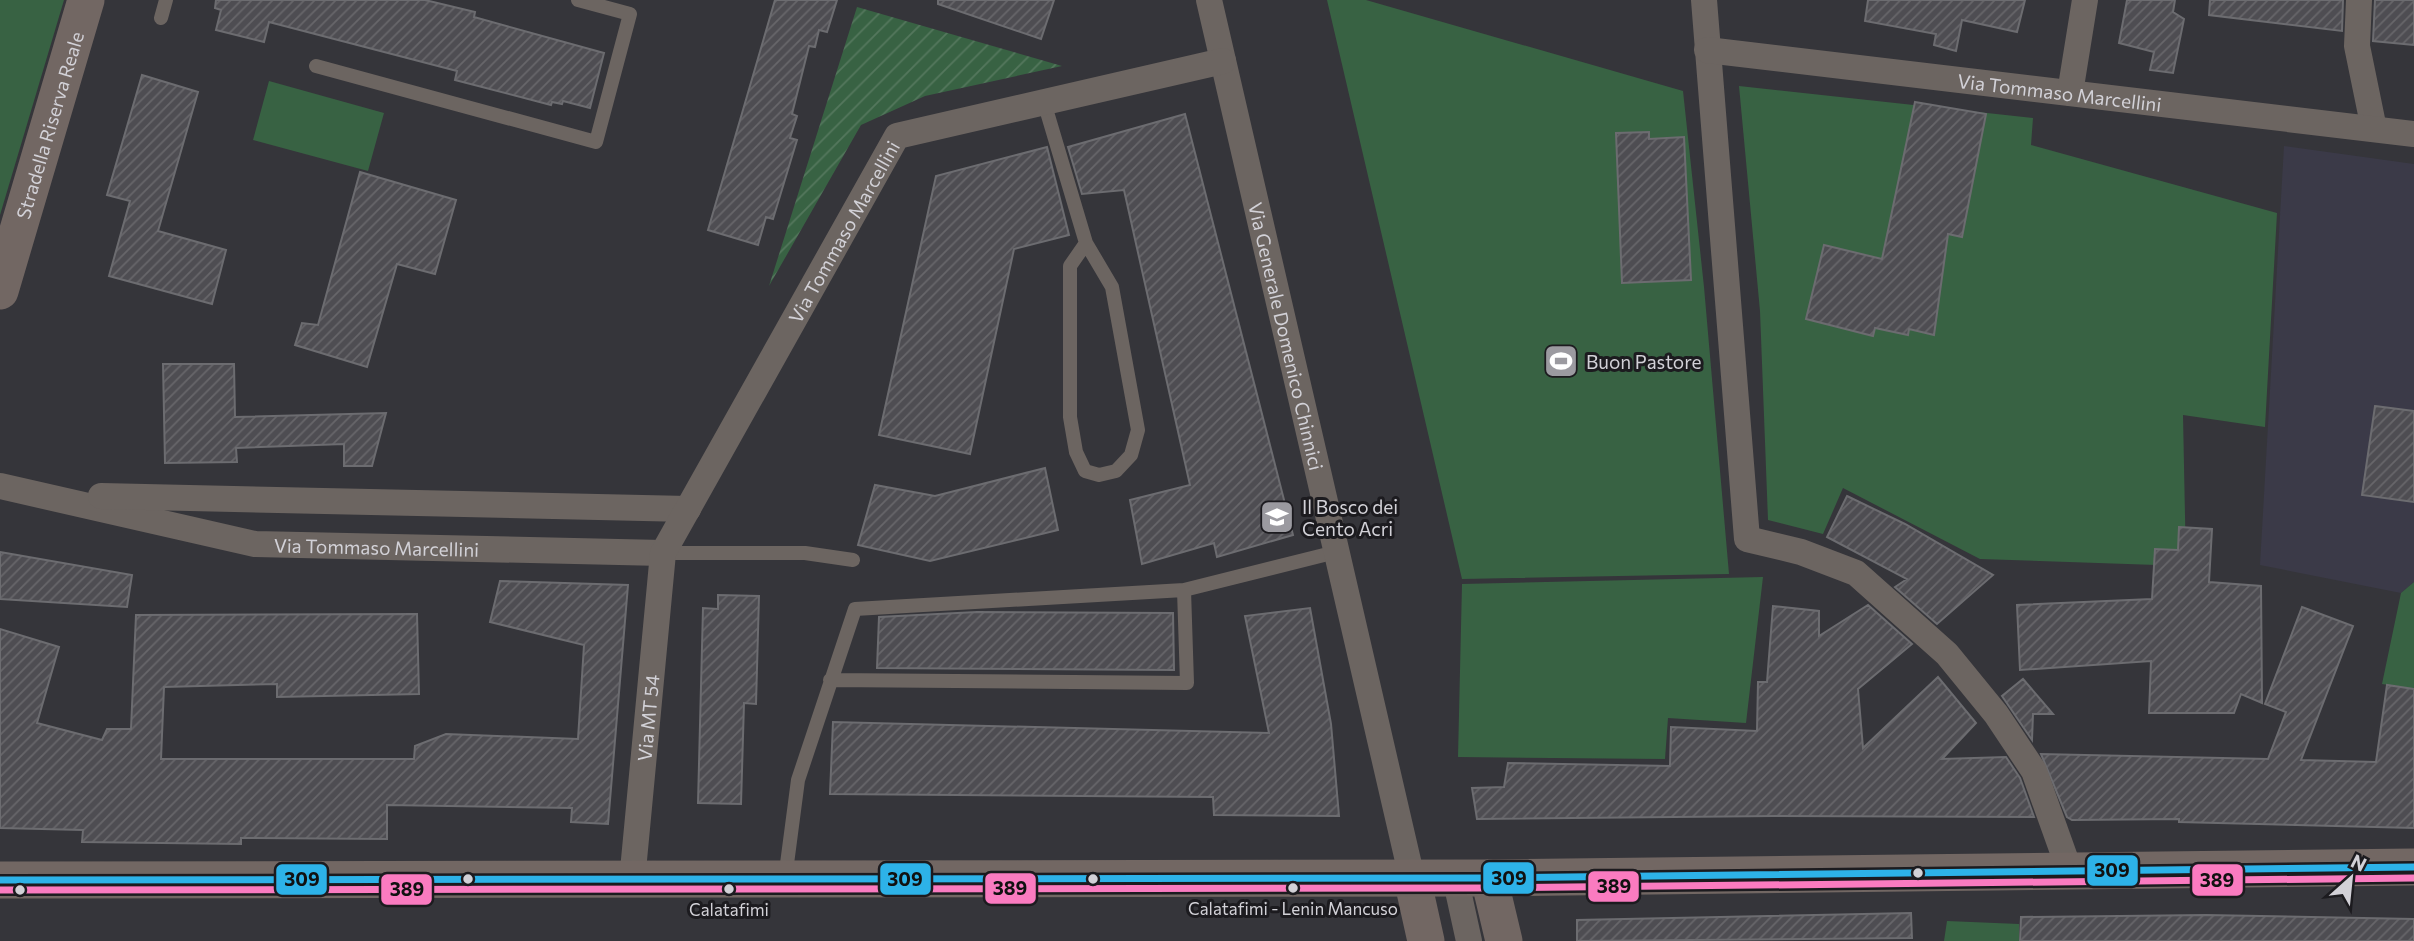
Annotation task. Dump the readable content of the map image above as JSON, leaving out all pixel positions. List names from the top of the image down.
{
  "streets": {
    "main road": ["Stradella Riserva Reale"],
    "street": ["Via Tommaso Marcellini", "Via Generale Domenico Chinnici", "Via MT 54"]
  },
  "crossings": [
    ["Via Tommaso Marcellini", "Via Generale Domenico Chinnici"],
    ["Via Tommaso Marcellini", "Via MT 54"]
  ],
  "places": {
    "sports": ["Buon Pastore"],
    "school or university": ["Il Bosco dei Cento Acri"],
    "other": ["Calatafimi - Lenin Mancuso", "Calatafimi"]
  },
  "lines": ["transit line 309", "transit line 389"],
  "north": "top right"
}
